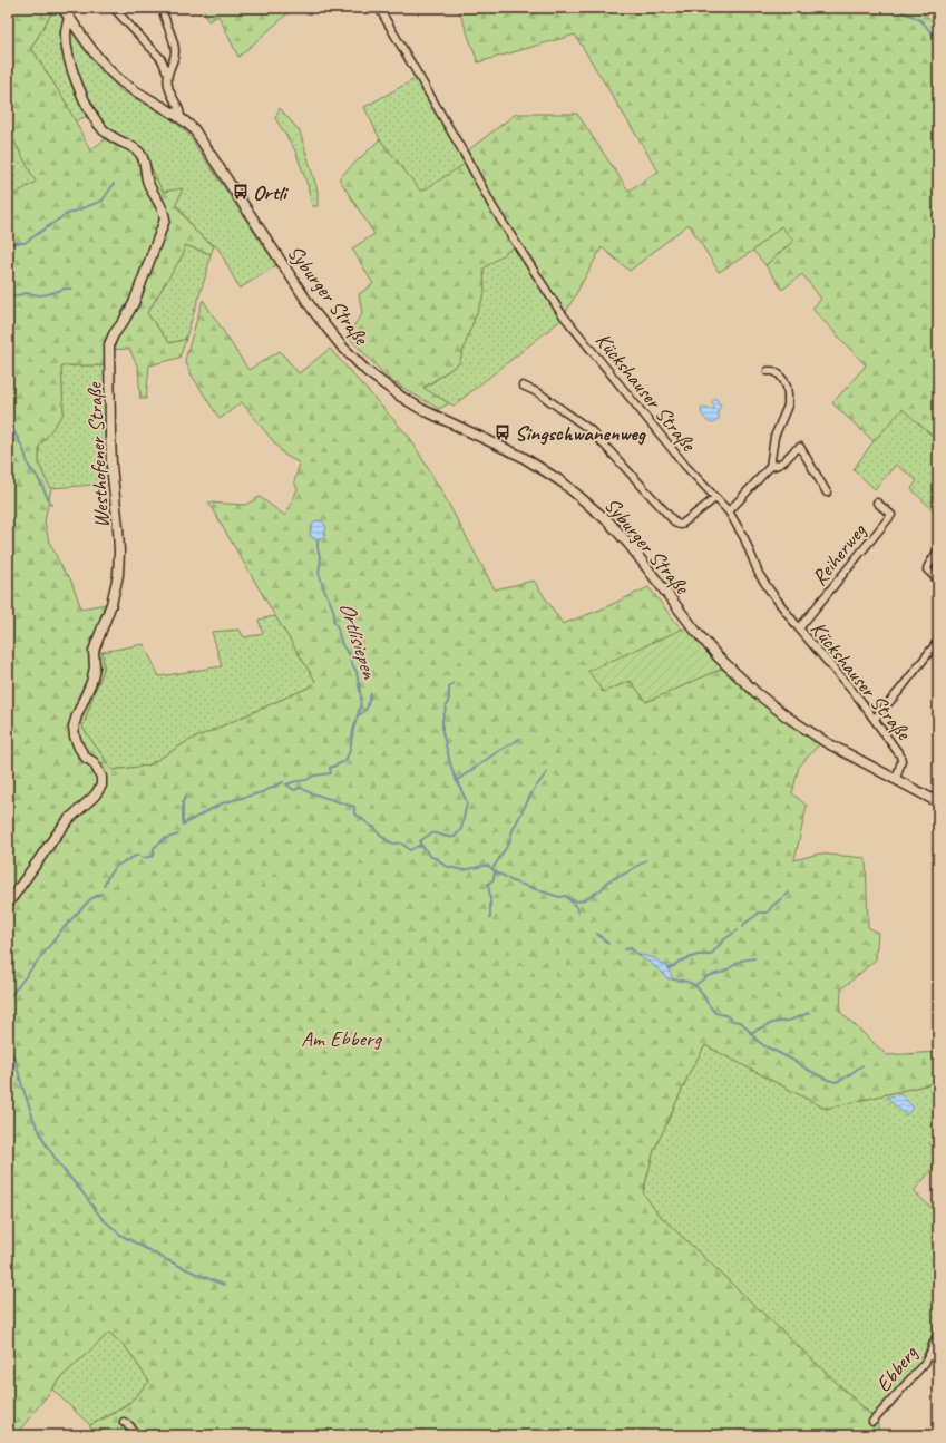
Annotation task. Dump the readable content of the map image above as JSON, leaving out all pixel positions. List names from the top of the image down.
{
  "streets": {
    "street": [
      "Syburger Straße",
      "Kückshauser Straße",
      "Westhofener Straße",
      "Reiherweg",
      "Ebberg"
    ]
  },
  "crossings": [
    ["Syburger Straße", "Kückshauser Straße"],
    ["Syburger Straße", "Westhofener Straße"],
    ["Kückshauser Straße", "Reiherweg"]
  ],
  "water": ["Ortlisiepen"],
  "parks": ["Am Ebberg"],
  "places": {
    "bus stop": ["Ortli", "Singschwanenweg"]
  }
}
